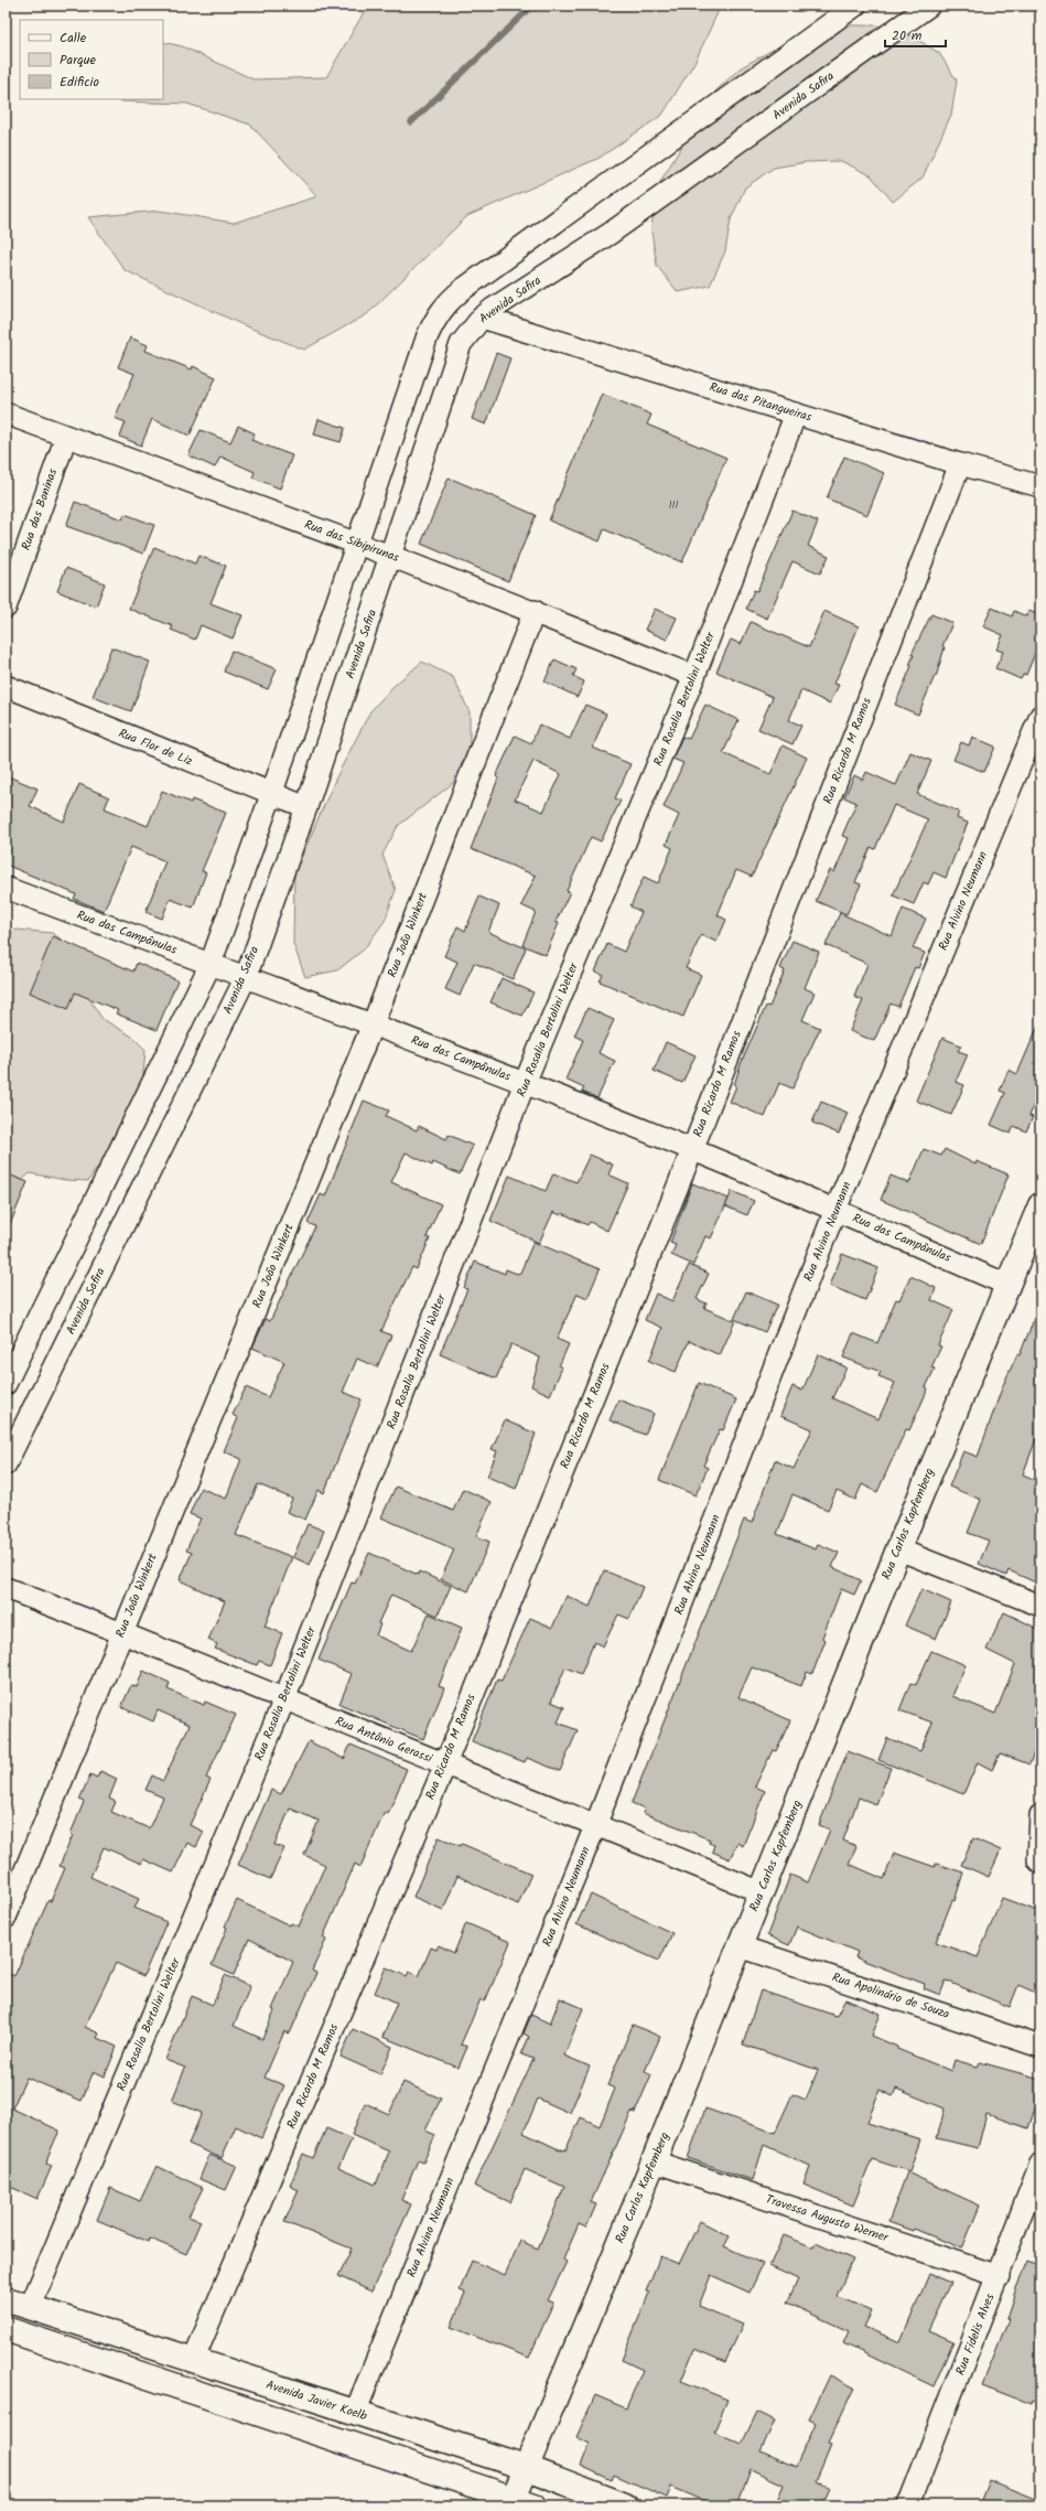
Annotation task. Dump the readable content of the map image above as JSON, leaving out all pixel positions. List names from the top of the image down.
{
  "streets": {
    "street": [
      "Avenida Safira",
      "Rua das Pitangueiras",
      "Rua das Boninas",
      "Rua das Sibipirunas",
      "Rua Rosalia Bertolini Welter",
      "Rua Flor de Liz",
      "Rua Ricardo M Ramos",
      "Rua Alvino Neumann",
      "Rua das Campânulas",
      "Rua João Winkert",
      "Rua Carlos Kapfemberg",
      "Rua Antônio Gerassi",
      "Rua Apolinário de Souza",
      "Travessa Augusto Werner",
      "Rua Fidelis Alves",
      "Avenida Javier Koelb"
    ]
  },
  "crossings": [
    ["Avenida Safira", "Rua das Pitangueiras"],
    ["Avenida Safira", "Rua das Sibipirunas"],
    ["Avenida Safira", "Rua Flor de Liz"],
    ["Avenida Safira", "Rua das Campânulas"],
    ["Rua das Pitangueiras", "Rua Rosalia Bertolini Welter"],
    ["Rua das Pitangueiras", "Rua Ricardo M Ramos"],
    ["Rua das Boninas", "Rua das Sibipirunas"],
    ["Rua das Sibipirunas", "Rua Rosalia Bertolini Welter"],
    ["Rua das Sibipirunas", "Rua João Winkert"],
    ["Rua Rosalia Bertolini Welter", "Rua das Campânulas"],
    ["Rua Rosalia Bertolini Welter", "Rua Antônio Gerassi"],
    ["Rua Rosalia Bertolini Welter", "Avenida Javier Koelb"],
    ["Rua Ricardo M Ramos", "Rua das Campânulas"],
    ["Rua Ricardo M Ramos", "Rua Antônio Gerassi"],
    ["Rua Ricardo M Ramos", "Avenida Javier Koelb"],
    ["Rua Alvino Neumann", "Rua das Campânulas"],
    ["Rua Alvino Neumann", "Rua Antônio Gerassi"],
    ["Rua Alvino Neumann", "Avenida Javier Koelb"],
    ["Rua das Campânulas", "Rua João Winkert"],
    ["Rua das Campânulas", "Rua Carlos Kapfemberg"],
    ["Rua João Winkert", "Rua Antônio Gerassi"],
    ["Rua Carlos Kapfemberg", "Rua Antônio Gerassi"],
    ["Rua Carlos Kapfemberg", "Rua Apolinário de Souza"],
    ["Rua Carlos Kapfemberg", "Travessa Augusto Werner"],
    ["Rua Carlos Kapfemberg", "Avenida Javier Koelb"],
    ["Travessa Augusto Werner", "Rua Fidelis Alves"]
  ],
  "house_numbers": ["111"],
  "legend": ["Calle", "Parque", "Edificio"],
  "scale_bar": "20 m"
}
